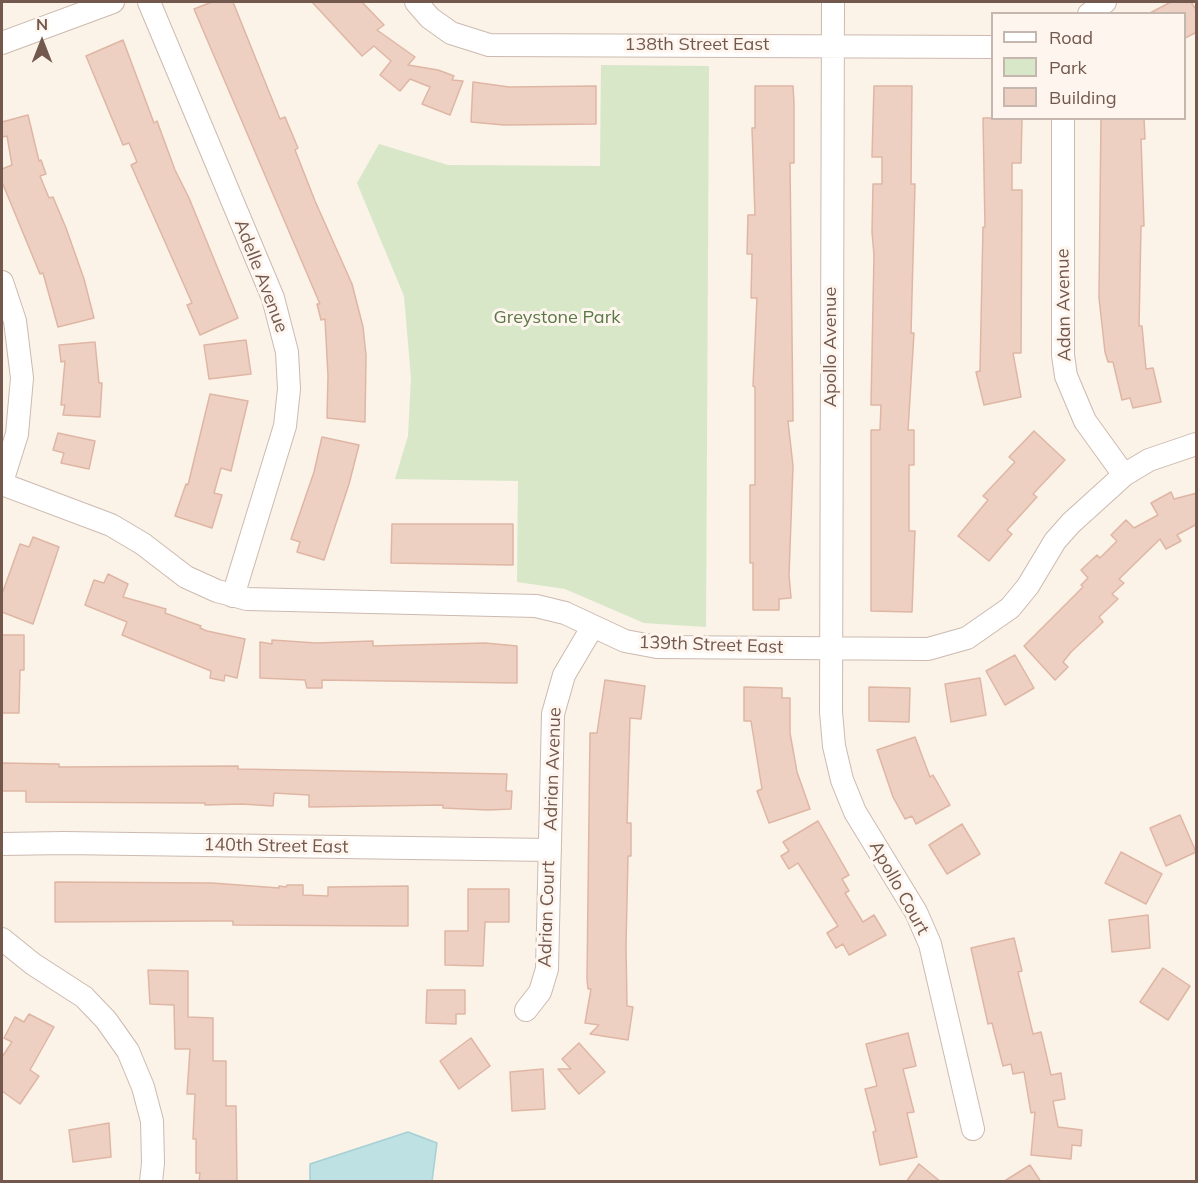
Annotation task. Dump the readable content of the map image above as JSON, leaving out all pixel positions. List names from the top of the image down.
{
  "streets": {
    "street": [
      "138th Street East",
      "Adelle Avenue",
      "Adan Avenue",
      "Apollo Avenue",
      "139th Street East",
      "Adrian Avenue",
      "140th Street East",
      "Apollo Court",
      "Adrian Court"
    ]
  },
  "crossings": [
    ["138th Street East", "Apollo Avenue"],
    ["Adelle Avenue", "139th Street East"],
    ["Adan Avenue", "139th Street East"],
    ["Apollo Avenue", "139th Street East"],
    ["Apollo Avenue", "Apollo Court"],
    ["139th Street East", "Adrian Avenue"],
    ["139th Street East", "Apollo Court"],
    ["Adrian Avenue", "140th Street East"],
    ["Adrian Avenue", "Adrian Court"],
    ["140th Street East", "Adrian Court"]
  ],
  "parks": ["Greystone Park"],
  "legend": ["Road", "Park", "Building"],
  "north": "top"
}
